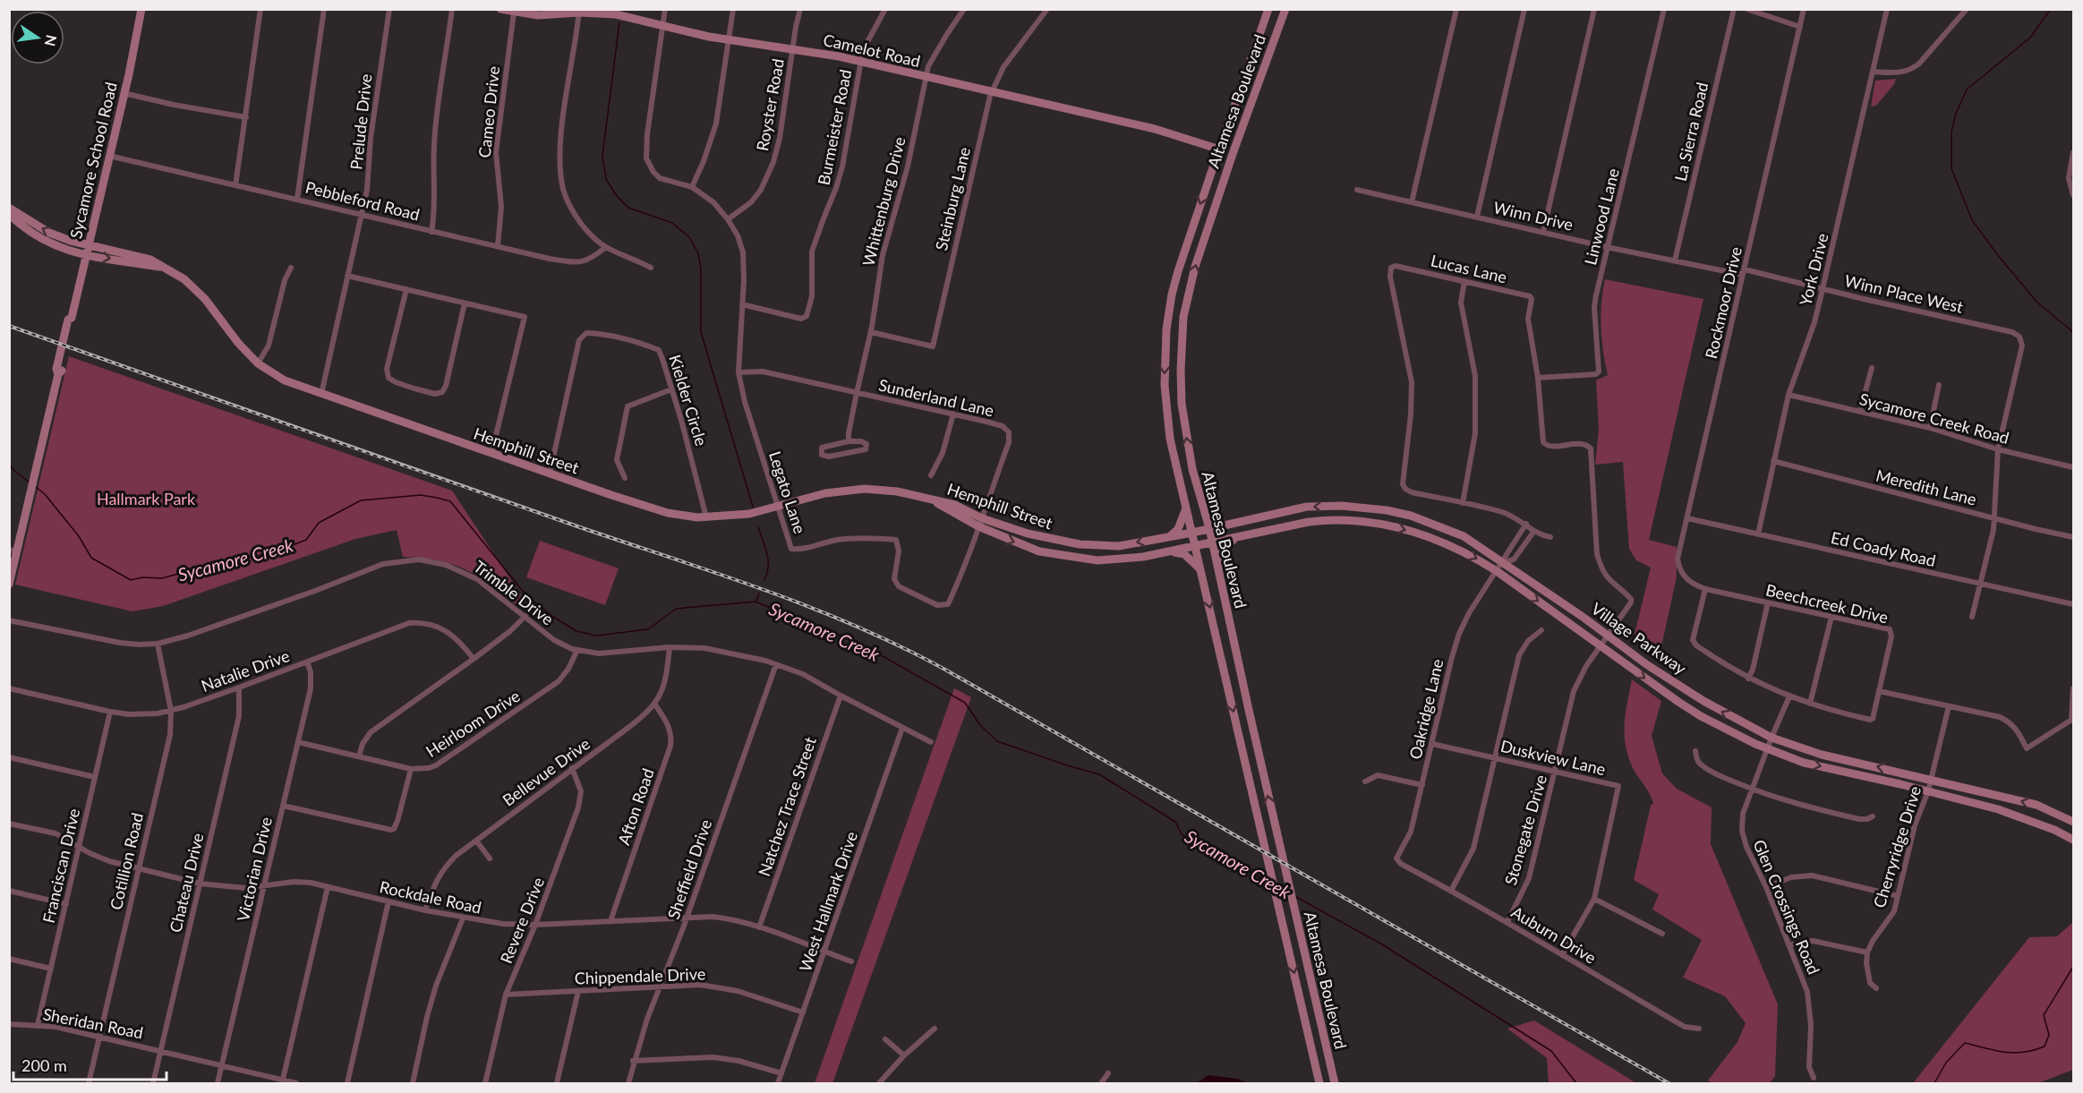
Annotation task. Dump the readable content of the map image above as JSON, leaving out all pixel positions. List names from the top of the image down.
{
  "streets": {
    "main road": [
      "Camelot Road",
      "Altamesa Boulevard",
      "Sycamore School Road",
      "Hemphill Street",
      "Village Parkway"
    ],
    "street": [
      "Royster Road",
      "Cameo Drive",
      "Prelude Drive",
      "Burmeister Road",
      "La Sierra Road",
      "Steinburg Lane",
      "Pebbleford Road",
      "Whittenburg Drive",
      "Winn Drive",
      "Linwood Lane",
      "Lucas Lane",
      "York Drive",
      "Winn Place West",
      "Rockmoor Drive",
      "Sunderland Lane",
      "Kielder Circle",
      "Sycamore Creek Road",
      "Meredith Lane",
      "Legato Lane",
      "Ed Coady Road",
      "Trimble Drive",
      "Beechcreek Drive",
      "Natalie Drive",
      "Oakridge Lane",
      "Heirloom Drive",
      "Duskview Lane",
      "Bellevue Drive",
      "Afton Road",
      "Natchez Trace Street",
      "Stonegate Drive",
      "Cherryridge Drive",
      "Cotillion Road",
      "Franciscan Drive",
      "Victorian Drive",
      "Sheffield Drive",
      "Chateau Drive",
      "Rockdale Road",
      "West Hallmark Drive",
      "Glen Crossings Road",
      "Revere Drive",
      "Auburn Drive",
      "Chippendale Drive",
      "Sheridan Road"
    ]
  },
  "crossings": [
    ["Camelot Road", "Altamesa Boulevard"],
    ["Camelot Road", "Royster Road"],
    ["Camelot Road", "Cameo Drive"],
    ["Camelot Road", "Burmeister Road"],
    ["Camelot Road", "Steinburg Lane"],
    ["Camelot Road", "Whittenburg Drive"],
    ["Camelot Road", "Legato Lane"],
    ["Altamesa Boulevard", "Hemphill Street"],
    ["Altamesa Boulevard", "Village Parkway"],
    ["Royster Road", "Legato Lane"],
    ["Cameo Drive", "Pebbleford Road"],
    ["Prelude Drive", "Pebbleford Road"],
    ["Prelude Drive", "Hemphill Street"],
    ["Burmeister Road", "Legato Lane"],
    ["La Sierra Road", "Winn Drive"],
    ["Sycamore School Road", "Pebbleford Road"],
    ["Sycamore School Road", "Hemphill Street"],
    ["Steinburg Lane", "Whittenburg Drive"],
    ["Whittenburg Drive", "Sunderland Lane"],
    ["Winn Drive", "Linwood Lane"],
    ["Winn Drive", "Winn Place West"],
    ["Winn Drive", "Rockmoor Drive"],
    ["Linwood Lane", "Lucas Lane"],
    ["Lucas Lane", "Stonegate Drive"],
    ["York Drive", "Winn Place West"],
    ["York Drive", "Sycamore Creek Road"],
    ["York Drive", "Meredith Lane"],
    ["York Drive", "Ed Coady Road"],
    ["Winn Place West", "Rockmoor Drive"],
    ["Winn Place West", "Sycamore Creek Road"],
    ["Rockmoor Drive", "Ed Coady Road"],
    ["Rockmoor Drive", "Beechcreek Drive"],
    ["Sunderland Lane", "Hemphill Street"],
    ["Sunderland Lane", "Legato Lane"],
    ["Kielder Circle", "Hemphill Street"],
    ["Hemphill Street", "Legato Lane"],
    ["Hemphill Street", "Village Parkway"],
    ["Trimble Drive", "Heirloom Drive"],
    ["Trimble Drive", "Bellevue Drive"],
    ["Trimble Drive", "Natchez Trace Street"],
    ["Trimble Drive", "Cotillion Road"],
    ["Trimble Drive", "Sheffield Drive"],
    ["Trimble Drive", "West Hallmark Drive"],
    ["Beechcreek Drive", "Glen Crossings Road"],
    ["Village Parkway", "Oakridge Lane"],
    ["Village Parkway", "Stonegate Drive"],
    ["Village Parkway", "Cherryridge Drive"],
    ["Village Parkway", "Glen Crossings Road"],
    ["Natalie Drive", "Cotillion Road"],
    ["Natalie Drive", "Franciscan Drive"],
    ["Natalie Drive", "Victorian Drive"],
    ["Natalie Drive", "Chateau Drive"],
    ["Oakridge Lane", "Duskview Lane"],
    ["Oakridge Lane", "Auburn Drive"],
    ["Heirloom Drive", "Victorian Drive"],
    ["Duskview Lane", "Stonegate Drive"],
    ["Duskview Lane", "Auburn Drive"],
    ["Bellevue Drive", "Afton Road"],
    ["Bellevue Drive", "Rockdale Road"],
    ["Bellevue Drive", "Revere Drive"],
    ["Afton Road", "Rockdale Road"],
    ["Natchez Trace Street", "Rockdale Road"],
    ["Stonegate Drive", "Auburn Drive"],
    ["Cotillion Road", "Rockdale Road"],
    ["Cotillion Road", "Sheridan Road"],
    ["Franciscan Drive", "Rockdale Road"],
    ["Franciscan Drive", "Sheridan Road"],
    ["Victorian Drive", "Rockdale Road"],
    ["Victorian Drive", "Sheridan Road"],
    ["Sheffield Drive", "Rockdale Road"],
    ["Sheffield Drive", "Chippendale Drive"],
    ["Chateau Drive", "Rockdale Road"],
    ["Chateau Drive", "Sheridan Road"],
    ["Rockdale Road", "West Hallmark Drive"],
    ["Rockdale Road", "Revere Drive"],
    ["West Hallmark Drive", "Chippendale Drive"],
    ["Revere Drive", "Chippendale Drive"]
  ],
  "water": ["Sycamore Creek"],
  "parks": ["Hallmark Park"],
  "scale_bar": "200 m",
  "north": "right"
}
